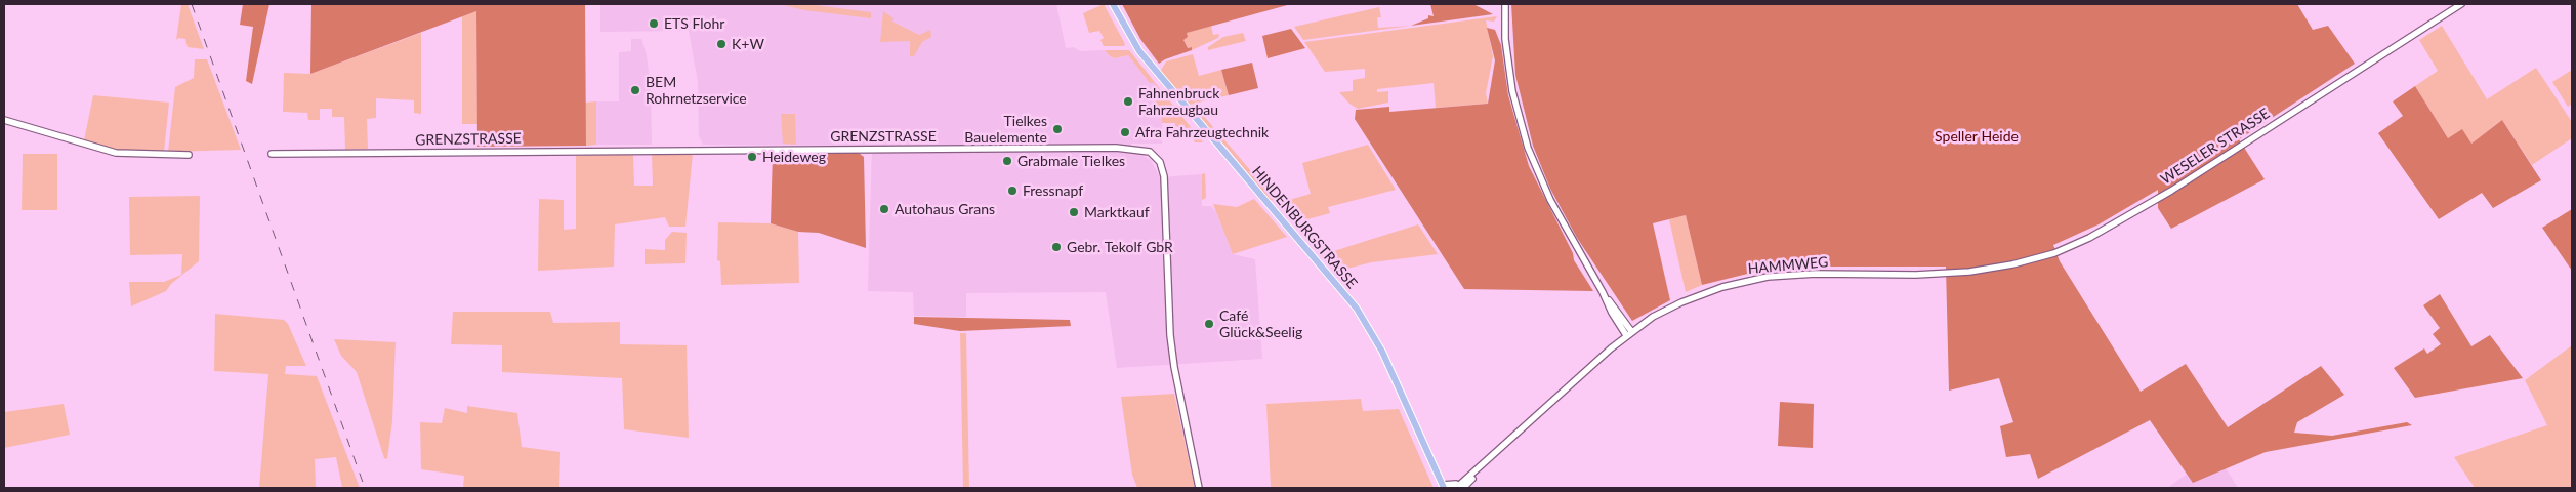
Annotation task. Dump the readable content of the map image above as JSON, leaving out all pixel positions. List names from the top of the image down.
{
  "streets": {
    "main road": [
      "GRENZSTRASSE",
      "WESELER STRASSE",
      "HINDENBURGSTRASSE",
      "HAMMWEG"
    ]
  },
  "crossings": [
    ["WESELER STRASSE", "HAMMWEG"],
    ["HINDENBURGSTRASSE", "HAMMWEG"]
  ],
  "parks": ["Speller Heide"],
  "places": [
    "ETS Flohr",
    "K+W",
    "BEM Rohrnetzservice",
    "Fahnenbruck Fahrzeugbau",
    "Tielkes Bauelemente",
    "Afra Fahrzeugtechnik",
    "Heideweg",
    "Grabmale Tielkes",
    "Fressnapf",
    "Autohaus Grans",
    "Marktkauf",
    "Gebr. Tekolf GbR",
    "Café Glück&Seelig"
  ]
}
